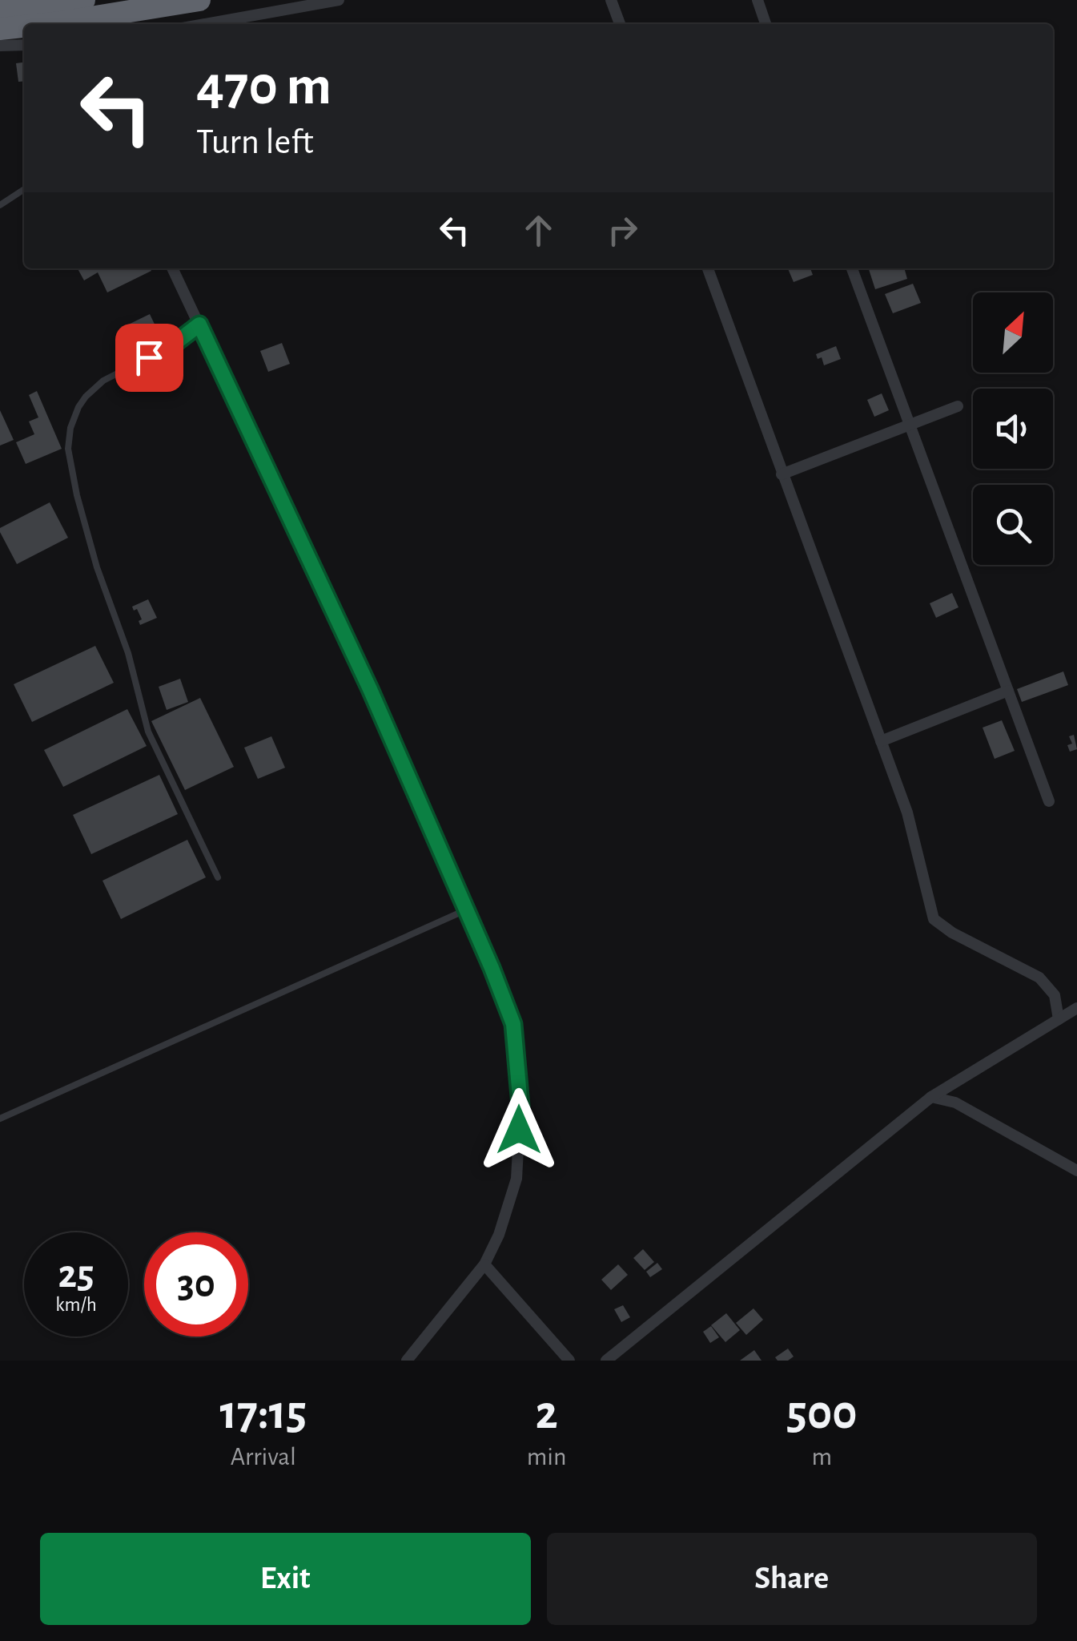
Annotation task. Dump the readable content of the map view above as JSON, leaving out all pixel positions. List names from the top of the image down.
{
  "north": "top right",
  "page": {
    "turn": ["470 m", "Turn left"],
    "speed": "25 km/h",
    "limit": "30",
    "eta": [
      "17:15",
      "Arrival",
      "2",
      "min",
      "500",
      "m"
    ],
    "buttons": ["Exit", "Share"]
  }
}
